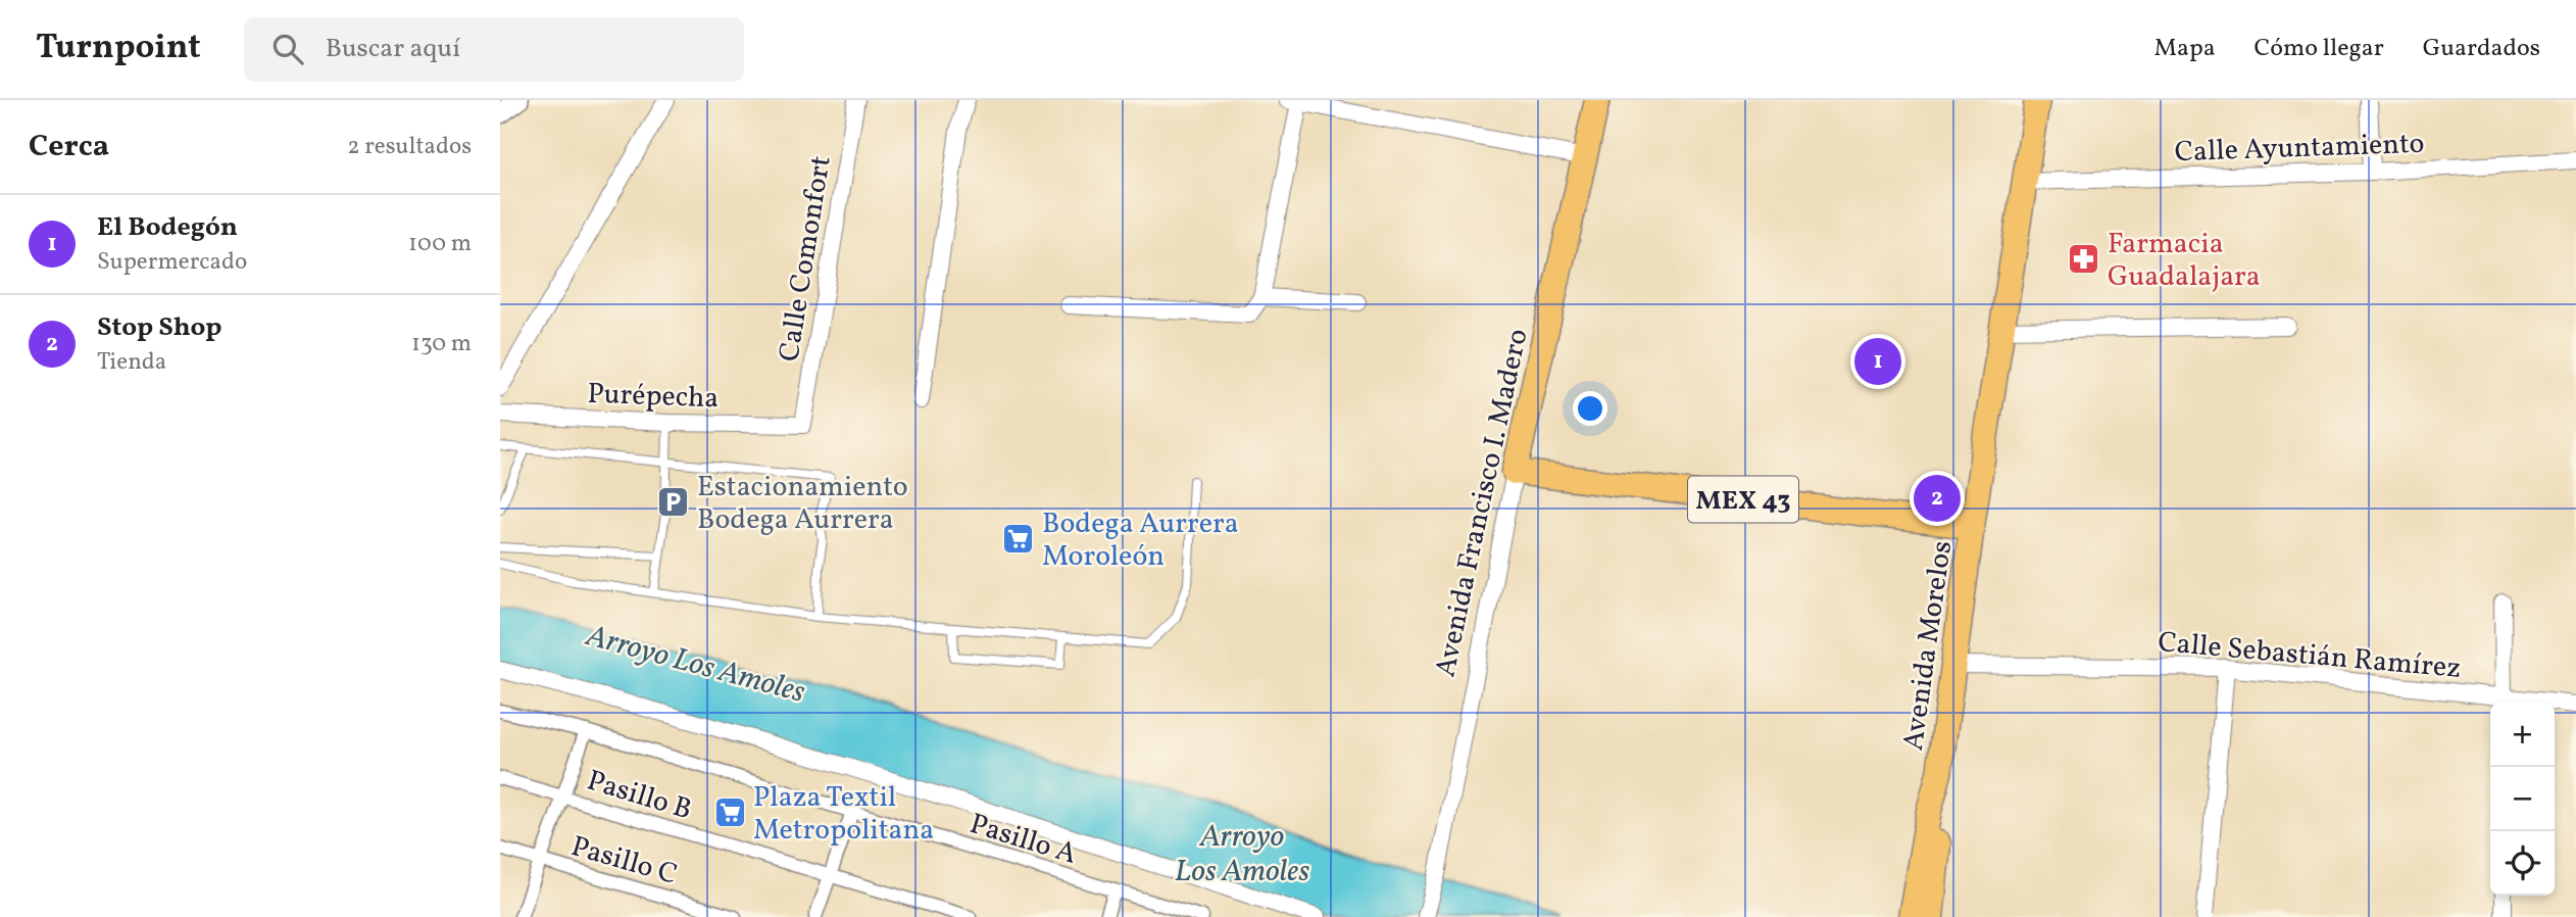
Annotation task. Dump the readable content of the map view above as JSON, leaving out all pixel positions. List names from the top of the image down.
{
  "streets": {
    "main road": ["MEX 43", "Avenida Francisco I. Madero", "Avenida Morelos"],
    "street": [
      "Calle Ayuntamiento",
      "Calle Comonfort",
      "Purépecha",
      "Calle Sebastián Ramírez",
      "Pasillo B",
      "Pasillo A",
      "Pasillo C"
    ]
  },
  "crossings": [
    ["Calle Ayuntamiento", "Avenida Morelos"],
    ["Calle Comonfort", "Purépecha"],
    ["MEX 43", "Avenida Francisco I. Madero"],
    ["MEX 43", "Avenida Morelos"],
    ["Avenida Morelos", "Calle Sebastián Ramírez"]
  ],
  "water": ["Arroyo Los Amoles"],
  "places": {
    "pharmacy": ["Farmacia Guadalajara"],
    "parking": ["Estacionamiento Bodega Aurrera"],
    "supermarket": ["Bodega Aurrera Moroleón", "Plaza Textil Metropolitana"]
  },
  "page": {
    "header": "Turnpoint",
    "search": "Buscar aquí",
    "nav": ["Mapa", "Cómo llegar", "Guardados"],
    "heading": ["Cerca", "2 resultados"],
    "list": [
      {
        "mark": "1",
        "name": "El Bodegón",
        "note": "Supermercado",
        "value": "100 m"
      },
      {
        "mark": "2",
        "name": "Stop Shop",
        "note": "Tienda",
        "value": "130 m"
      }
    ],
    "pins": ["1", "2"],
    "map_buttons": ["+", "−"]
  }
}
